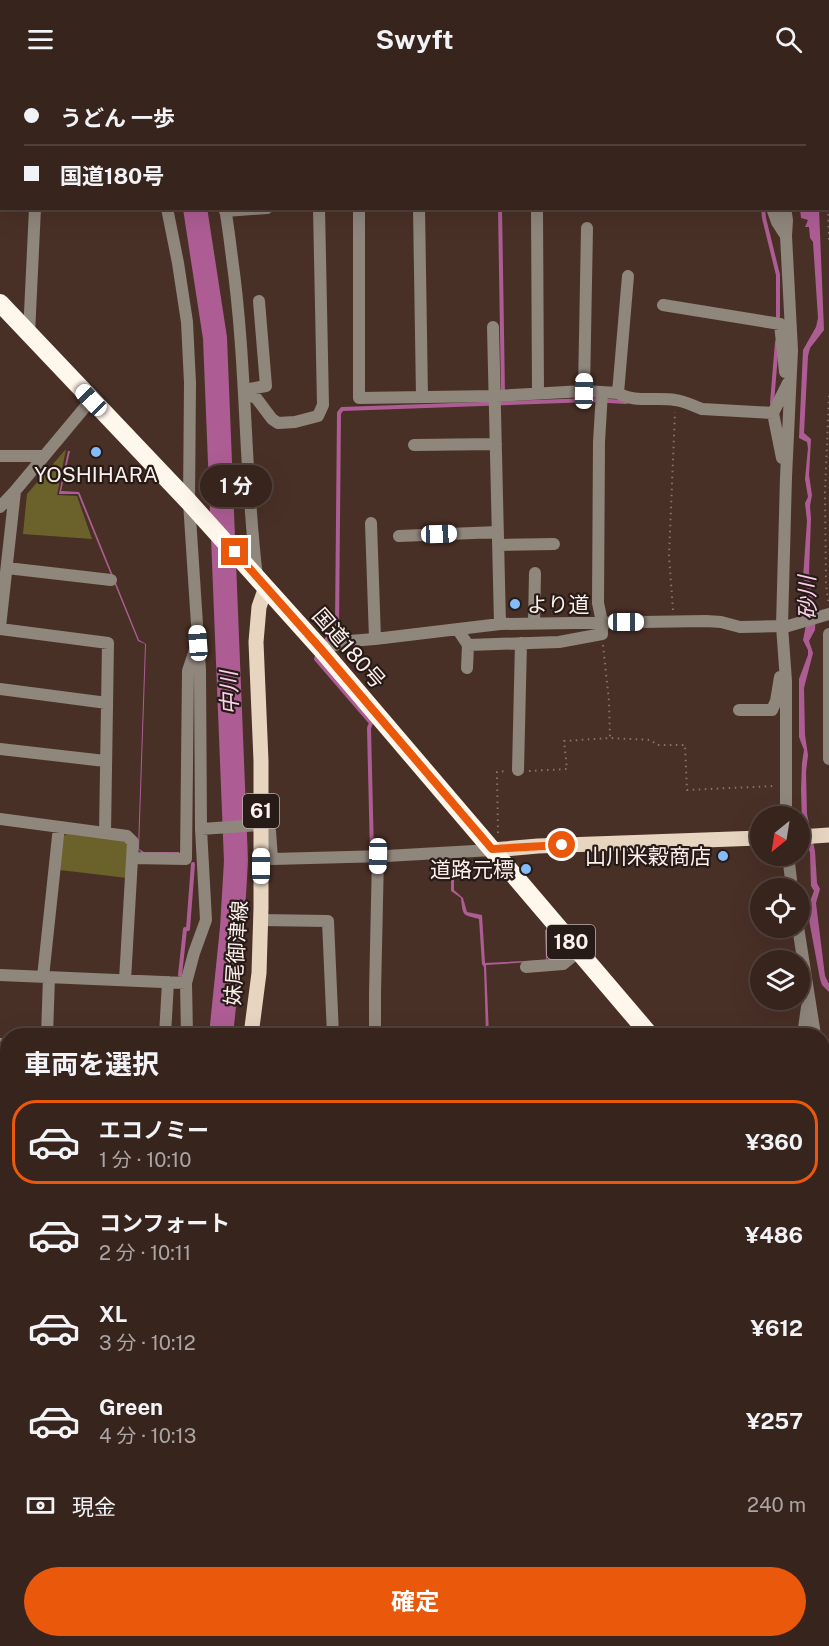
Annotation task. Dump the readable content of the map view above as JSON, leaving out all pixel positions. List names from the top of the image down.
{
  "streets": {
    "highway": ["国道180号", "180"],
    "main road": ["61", "妹尾御津線"]
  },
  "crossings": [
    ["国道180号", "妹尾御津線"]
  ],
  "water": ["砂川", "中川"],
  "places": [
    "YOSHIHARA",
    "より道",
    "山川米穀商店",
    "道路元標"
  ],
  "north": "bottom left",
  "page": {
    "header": "Swyft",
    "banner": ["うどん 一歩", "国道180号"],
    "bubble": "1 分",
    "heading": "車両を選択",
    "list": [
      {
        "name": "エコノミー",
        "note": "1 分 · 10:10",
        "value": "¥360"
      },
      {
        "name": "コンフォート",
        "note": "2 分 · 10:11",
        "value": "¥486"
      },
      {
        "name": "XL",
        "note": "3 分 · 10:12",
        "value": "¥612"
      },
      {
        "name": "Green",
        "note": "4 分 · 10:13",
        "value": "¥257"
      }
    ],
    "pay": ["現金", "240 m"],
    "buttons": "確定"
  }
}
